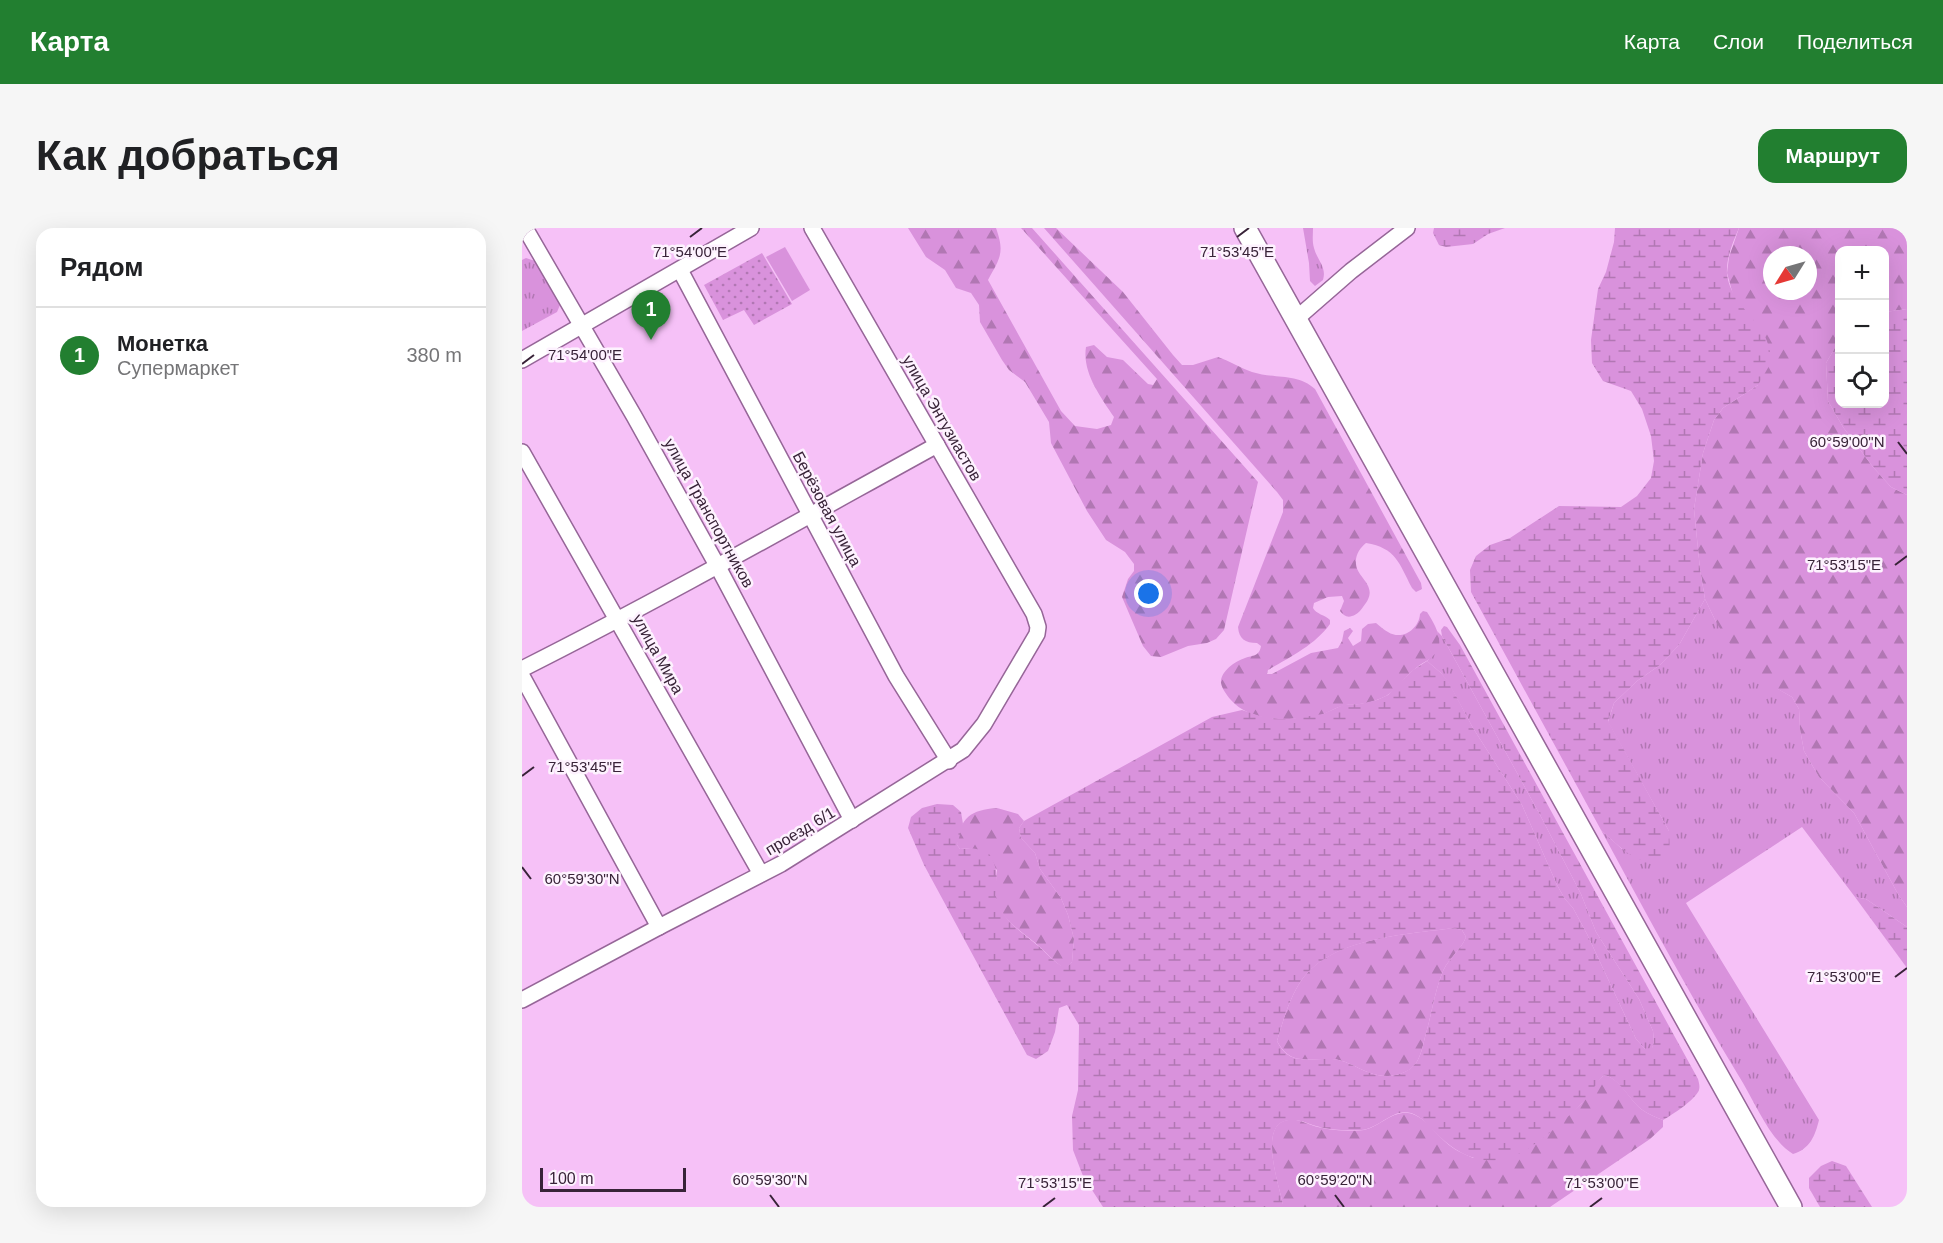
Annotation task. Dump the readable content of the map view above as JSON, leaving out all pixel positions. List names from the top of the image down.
{
  "streets": {
    "street": [
      "улица Энтузиастов",
      "Берёзовая улица",
      "улица Транспортников",
      "улица Мира",
      "проезд 6/1"
    ]
  },
  "crossings": [
    ["улица Энтузиастов", "проезд 6/1"],
    ["Берёзовая улица", "проезд 6/1"],
    ["улица Транспортников", "проезд 6/1"],
    ["улица Мира", "проезд 6/1"]
  ],
  "scale_bar": "100 m",
  "north": "bottom left",
  "page": {
    "header": "Карта",
    "nav": ["Карта", "Слои", "Поделиться"],
    "buttons": "Маршрут",
    "title": "Как добраться",
    "heading": "Рядом",
    "map_buttons": ["+", "−"],
    "pins": "1",
    "list": [
      {
        "mark": "1",
        "name": "Монетка",
        "note": "Супермаркет",
        "value": "380 m"
      }
    ],
    "scale": "100 m"
  },
  "coordinates": [
    "71°54'00\"E",
    "71°53'45\"E",
    "60°59'00\"N",
    "71°53'15\"E",
    "60°59'30\"N",
    "71°53'00\"E",
    "60°59'20\"N"
  ]
}
